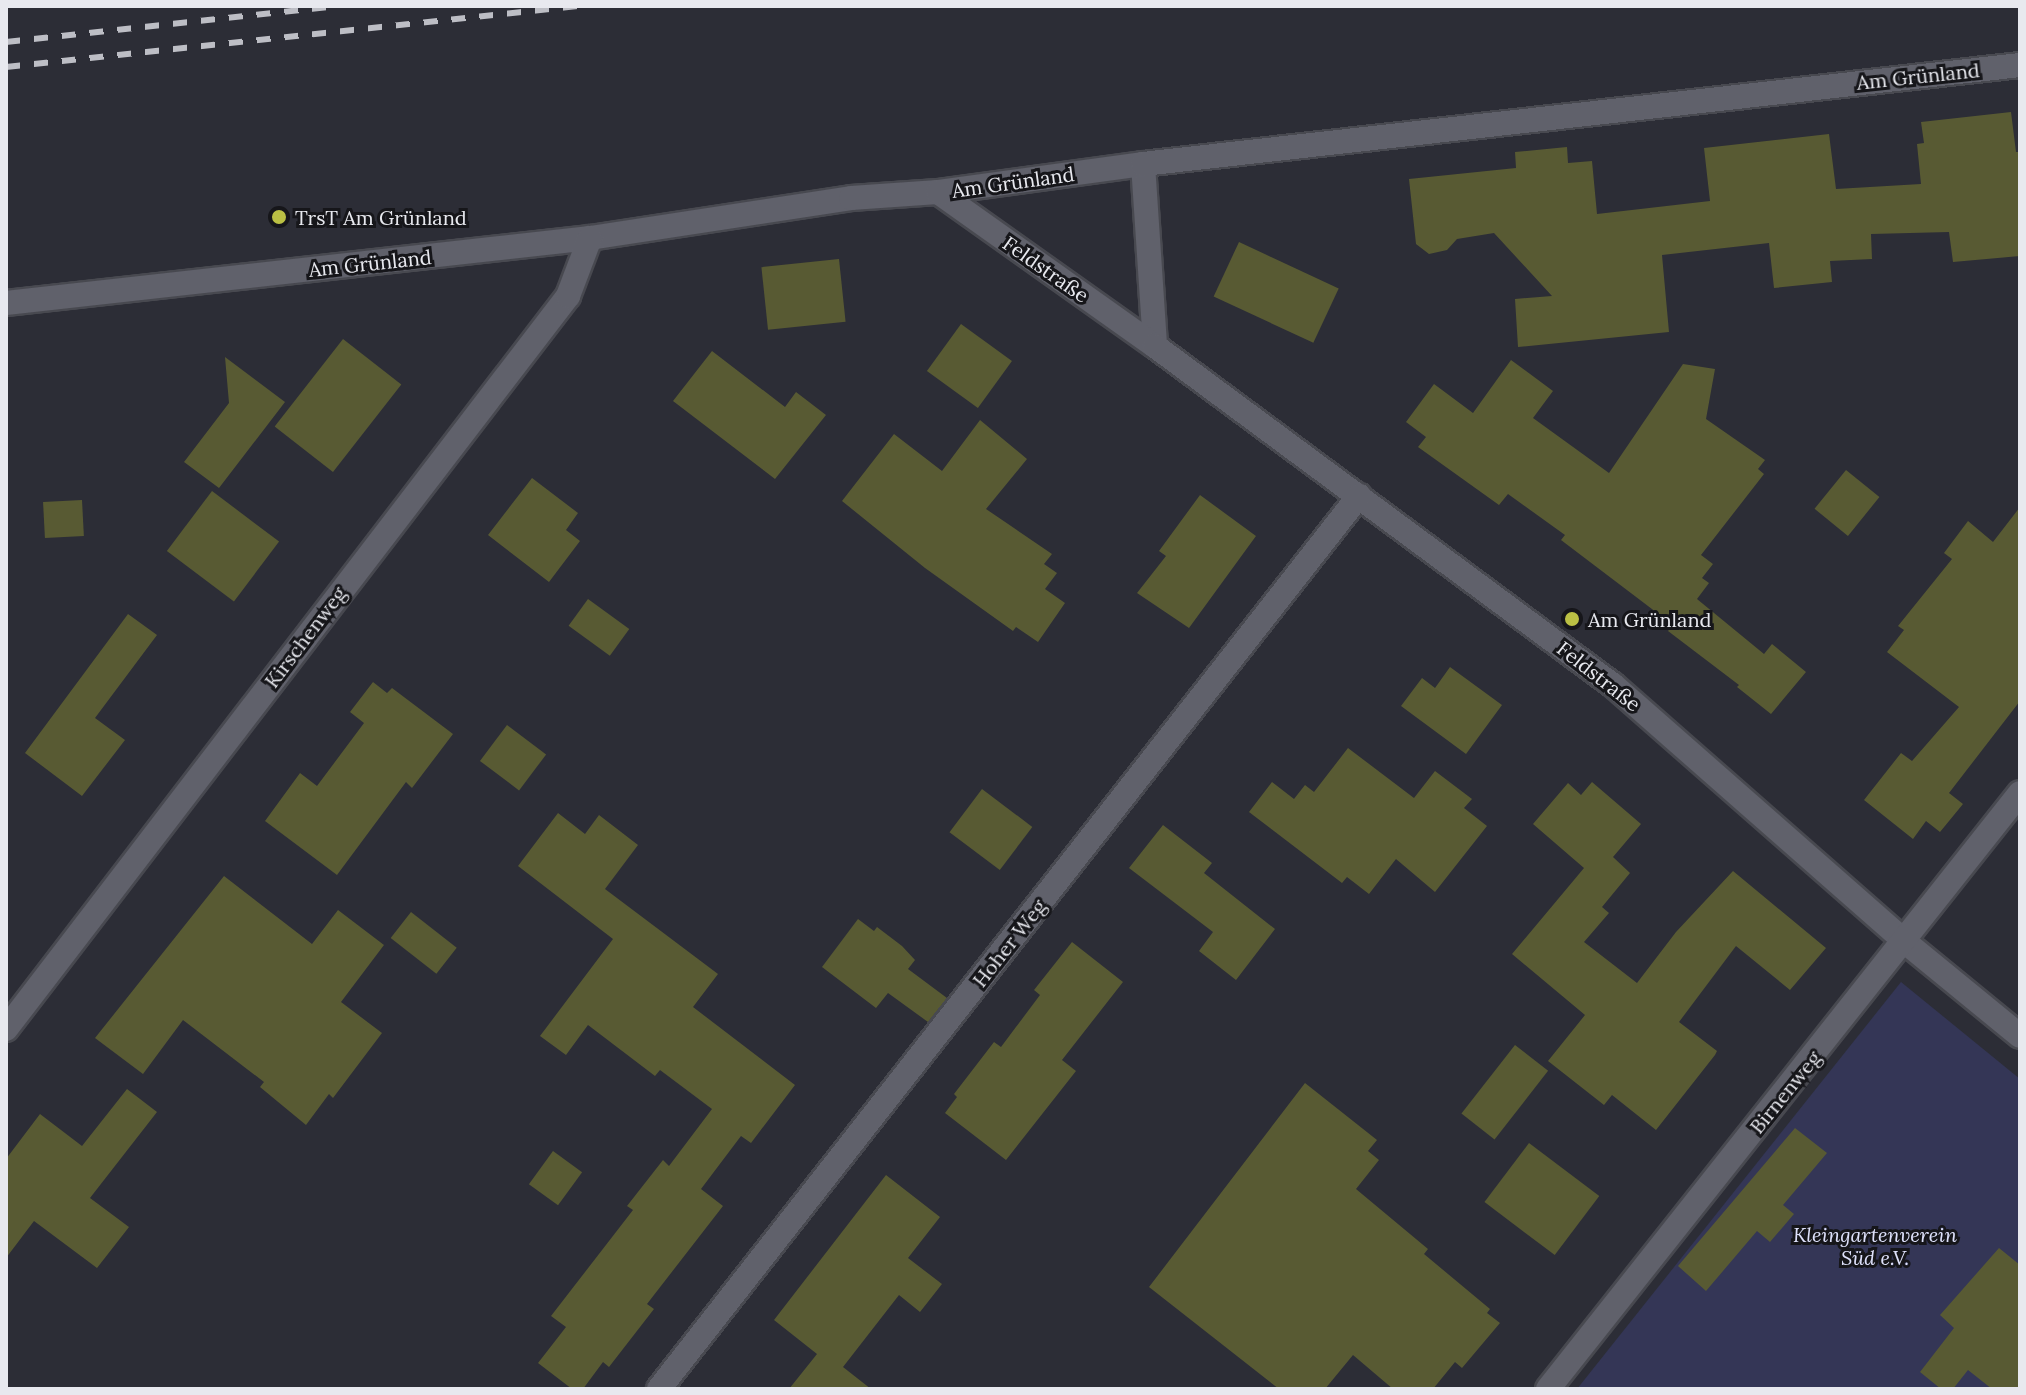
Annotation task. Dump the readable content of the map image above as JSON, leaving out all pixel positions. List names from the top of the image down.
{
  "streets": {
    "street": [
      "Am Grünland",
      "Feldstraße",
      "Kirschenweg",
      "Hoher Weg",
      "Birnenweg"
    ]
  },
  "crossings": [
    ["Am Grünland", "Feldstraße"],
    ["Am Grünland", "Kirschenweg"],
    ["Feldstraße", "Hoher Weg"],
    ["Feldstraße", "Birnenweg"]
  ],
  "parks": ["Kleingartenverein Süd e.V."],
  "places": ["TrsT Am Grünland", "Am Grünland"]
}
